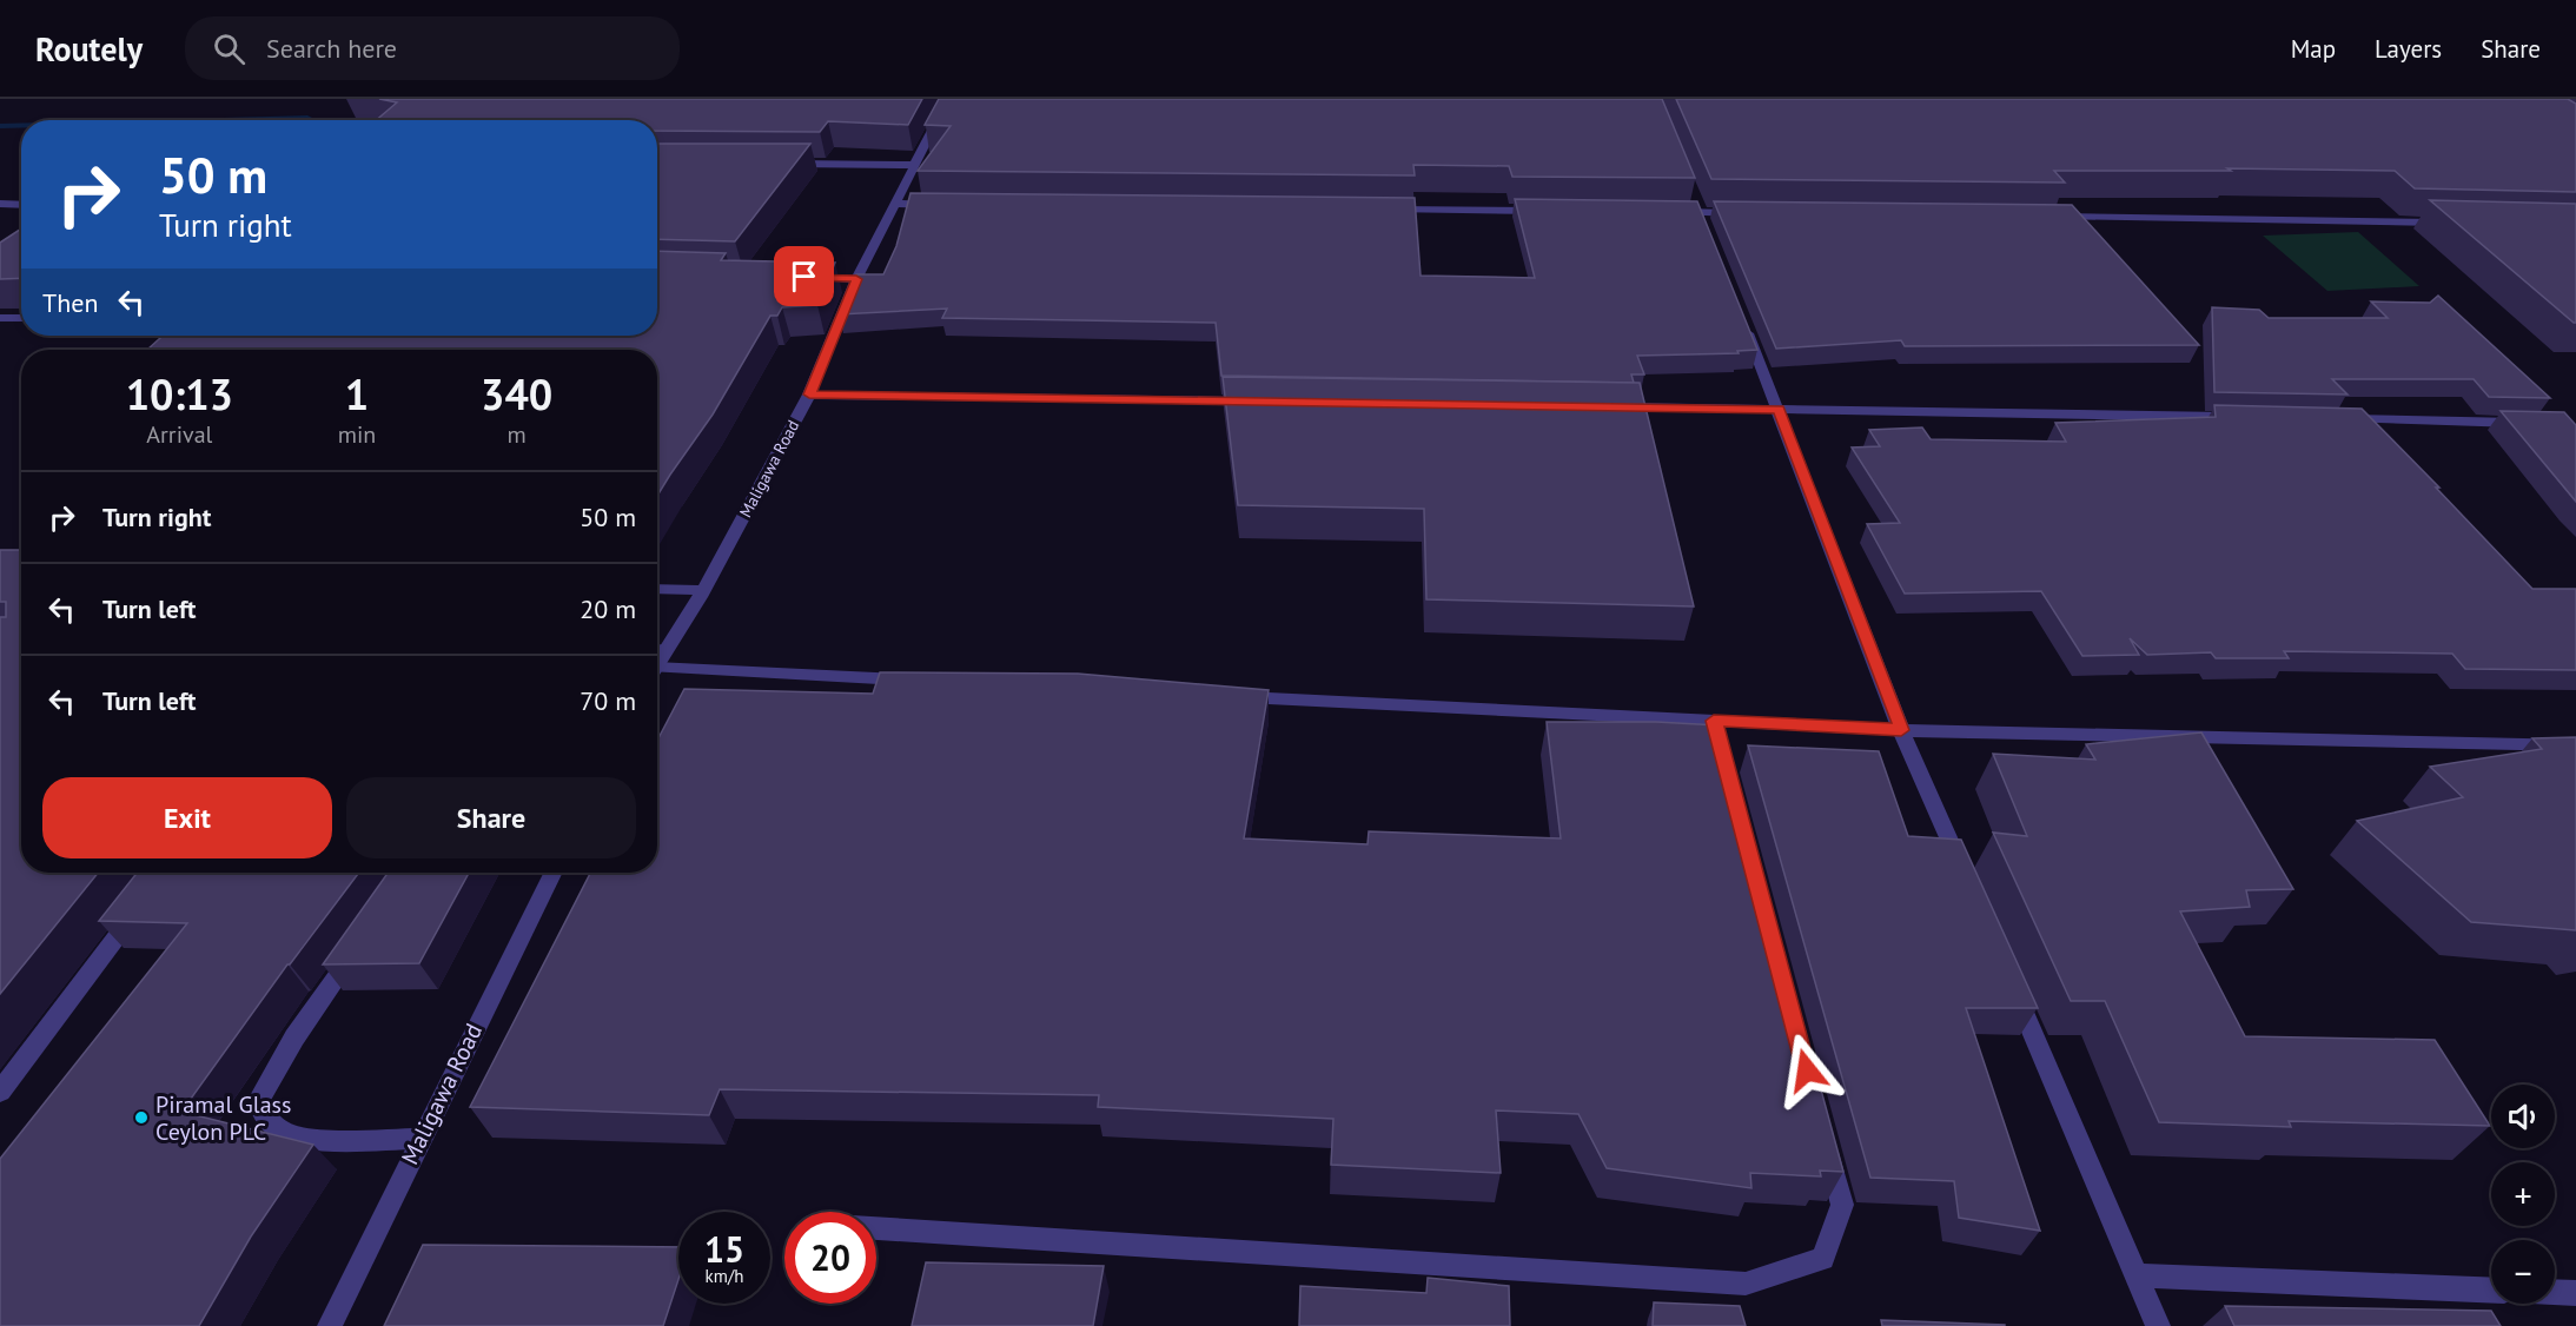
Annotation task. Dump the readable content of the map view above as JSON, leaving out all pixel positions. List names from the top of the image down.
{
  "streets": {
    "street": ["Maligawa Road"]
  },
  "places": ["Piramal Glass Ceylon PLC"],
  "page": {
    "header": "Routely",
    "search": "Search here",
    "nav": ["Map", "Layers", "Share"],
    "turn": ["50 m", "Turn right"],
    "then": "Then",
    "eta": [
      "10:13",
      "Arrival",
      "1",
      "min",
      "340",
      "m"
    ],
    "list": [
      {
        "name": "Turn right",
        "value": "50 m"
      },
      {
        "name": "Turn left",
        "value": "20 m"
      },
      {
        "name": "Turn left",
        "value": "70 m"
      }
    ],
    "buttons": ["Exit", "Share"],
    "map_buttons": ["+", "−"],
    "speed": "15 km/h",
    "limit": "20"
  }
}
